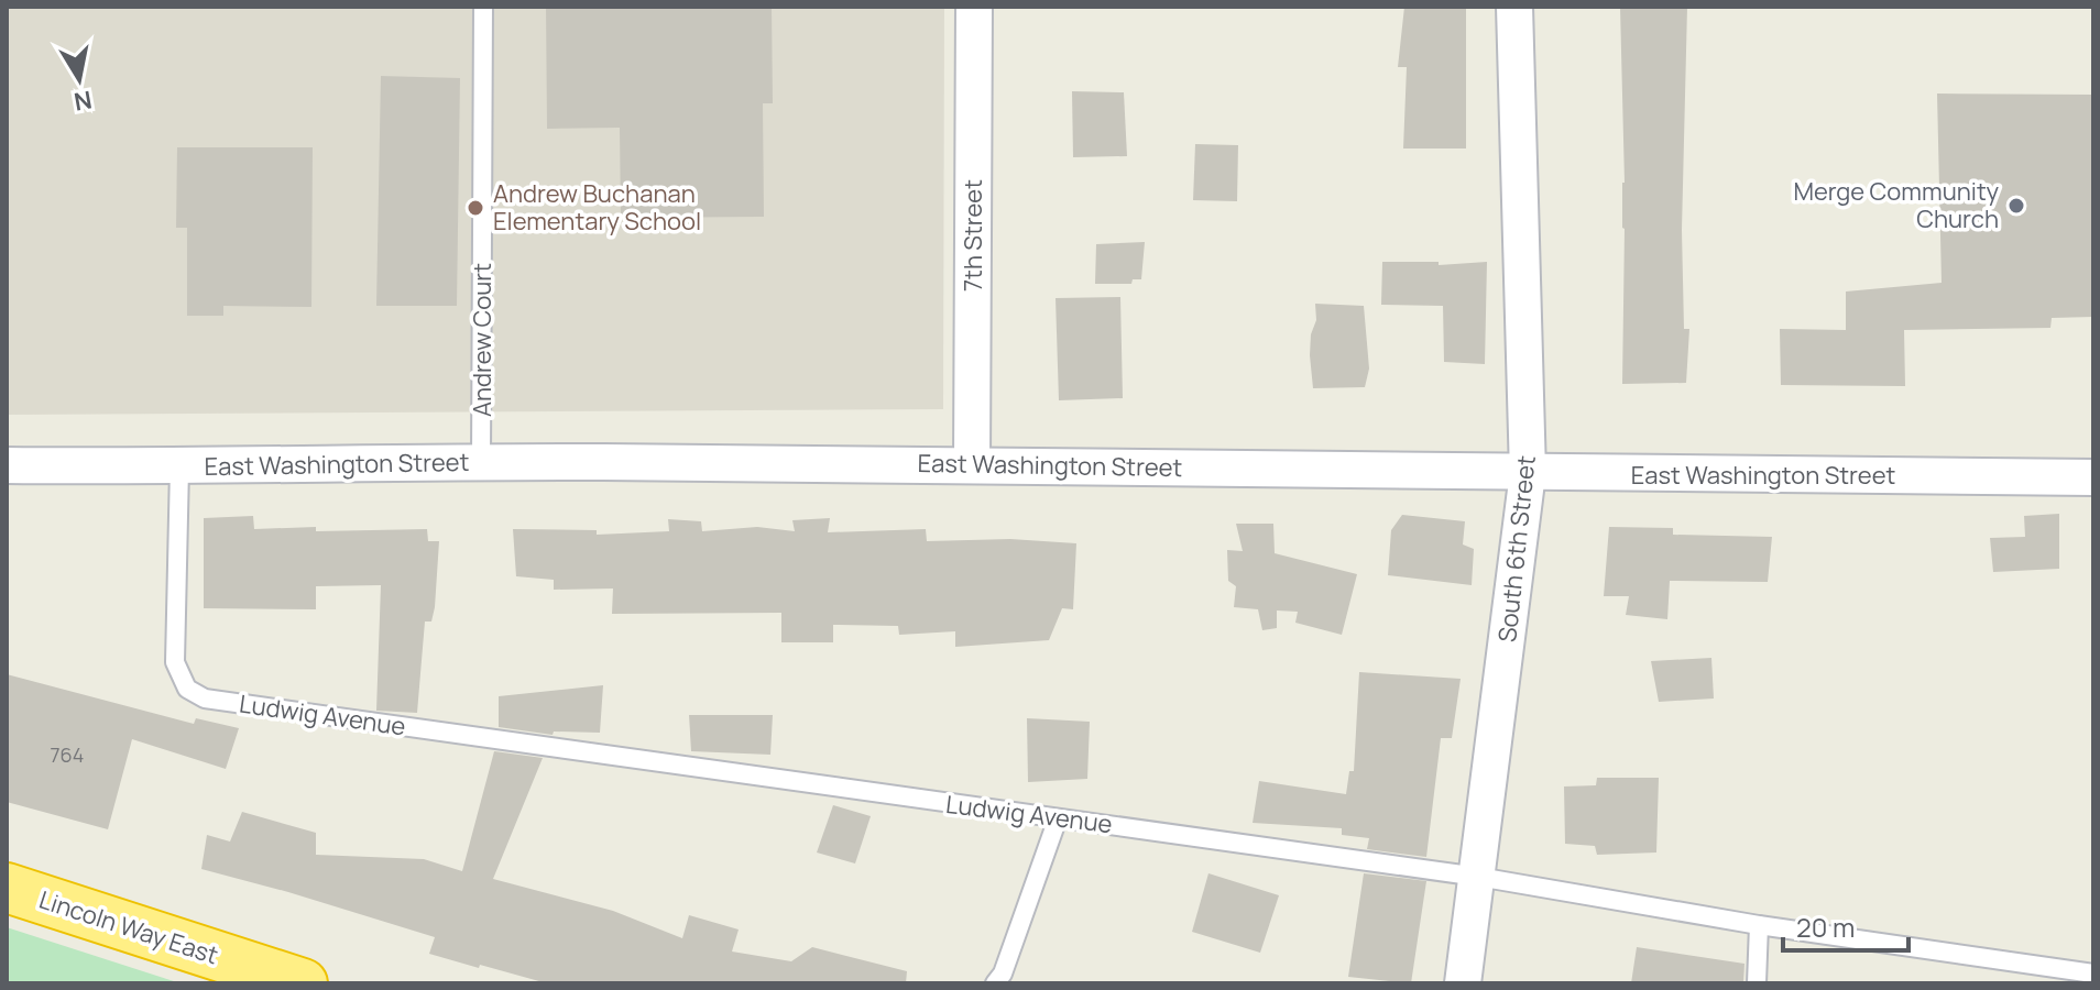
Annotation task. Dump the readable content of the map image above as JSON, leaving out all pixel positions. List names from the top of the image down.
{
  "streets": {
    "highway": ["Lincoln Way East"],
    "street": ["7th Street", "East Washington Street", "South 6th Street"],
    "lane": ["Andrew Court", "Ludwig Avenue"]
  },
  "crossings": [
    ["7th Street", "East Washington Street"],
    ["Andrew Court", "East Washington Street"],
    ["East Washington Street", "South 6th Street"],
    ["East Washington Street", "Ludwig Avenue"],
    ["South 6th Street", "Ludwig Avenue"]
  ],
  "places": ["Merge Community Church", "Andrew Buchanan Elementary School"],
  "house_numbers": ["764"],
  "scale_bar": "20 m",
  "north": "bottom"
}
